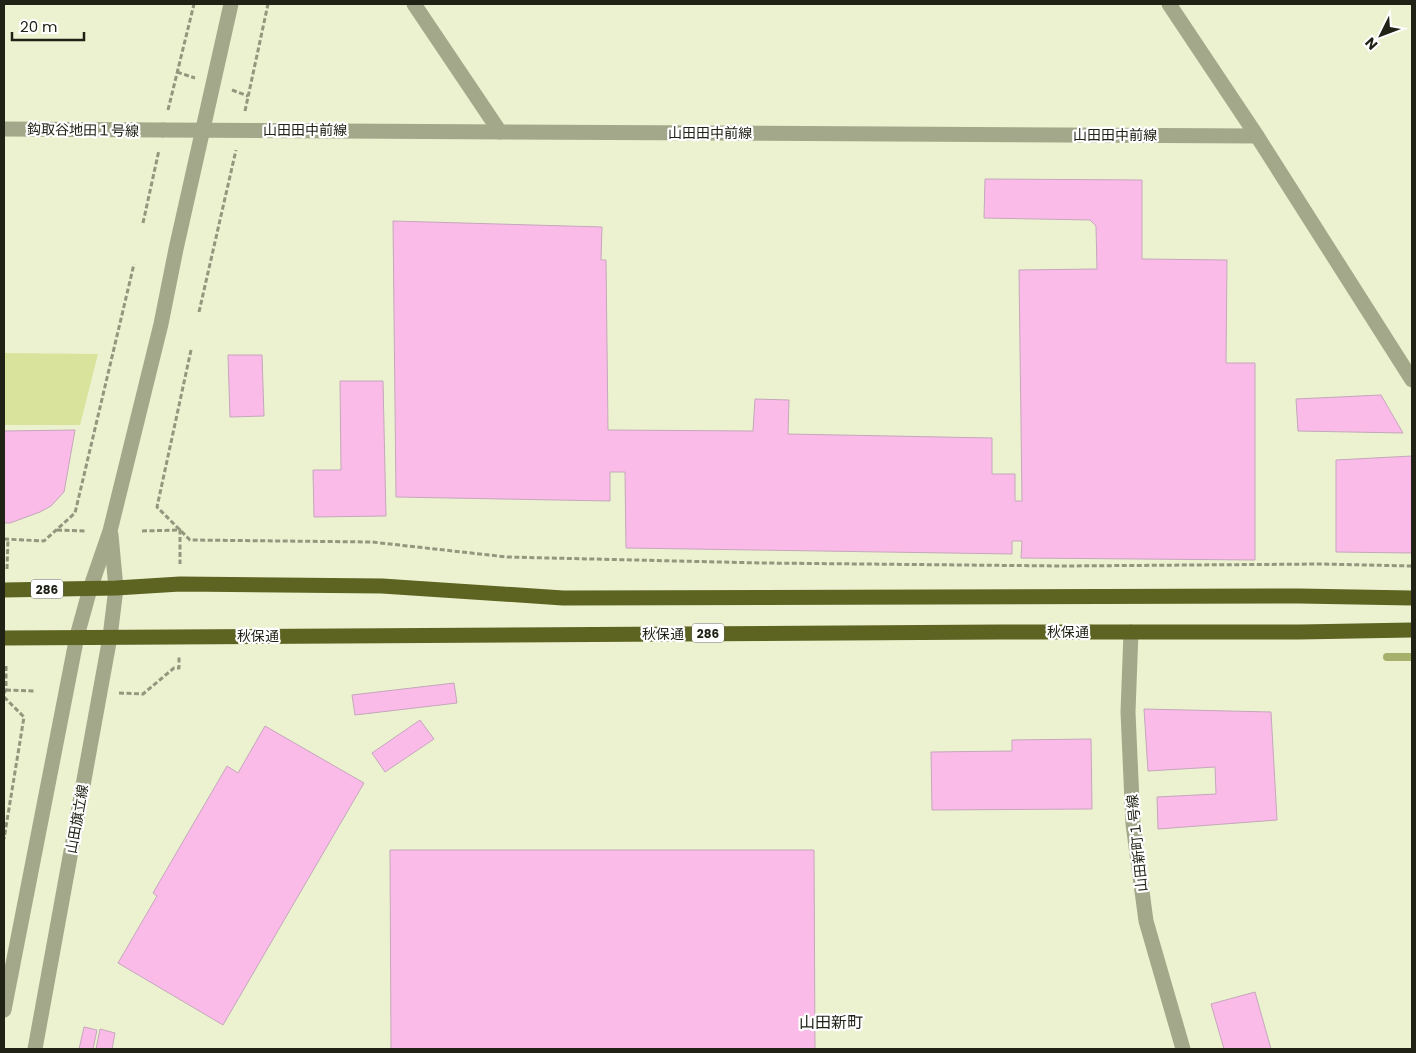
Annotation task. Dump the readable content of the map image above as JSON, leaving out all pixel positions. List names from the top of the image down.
{
  "streets": {
    "highway": ["286", "秋保通"],
    "street": [
      "鈎取谷地田１号線",
      "山田田中前線",
      "山田旗立線",
      "山田新町１号線"
    ]
  },
  "crossings": [
    ["鈎取谷地田１号線", "山田田中前線"],
    ["286", "山田旗立線"],
    ["秋保通", "山田旗立線"],
    ["秋保通", "山田新町１号線"]
  ],
  "districts": ["山田新町"],
  "scale_bar": "20 m",
  "north": "bottom left"
}
